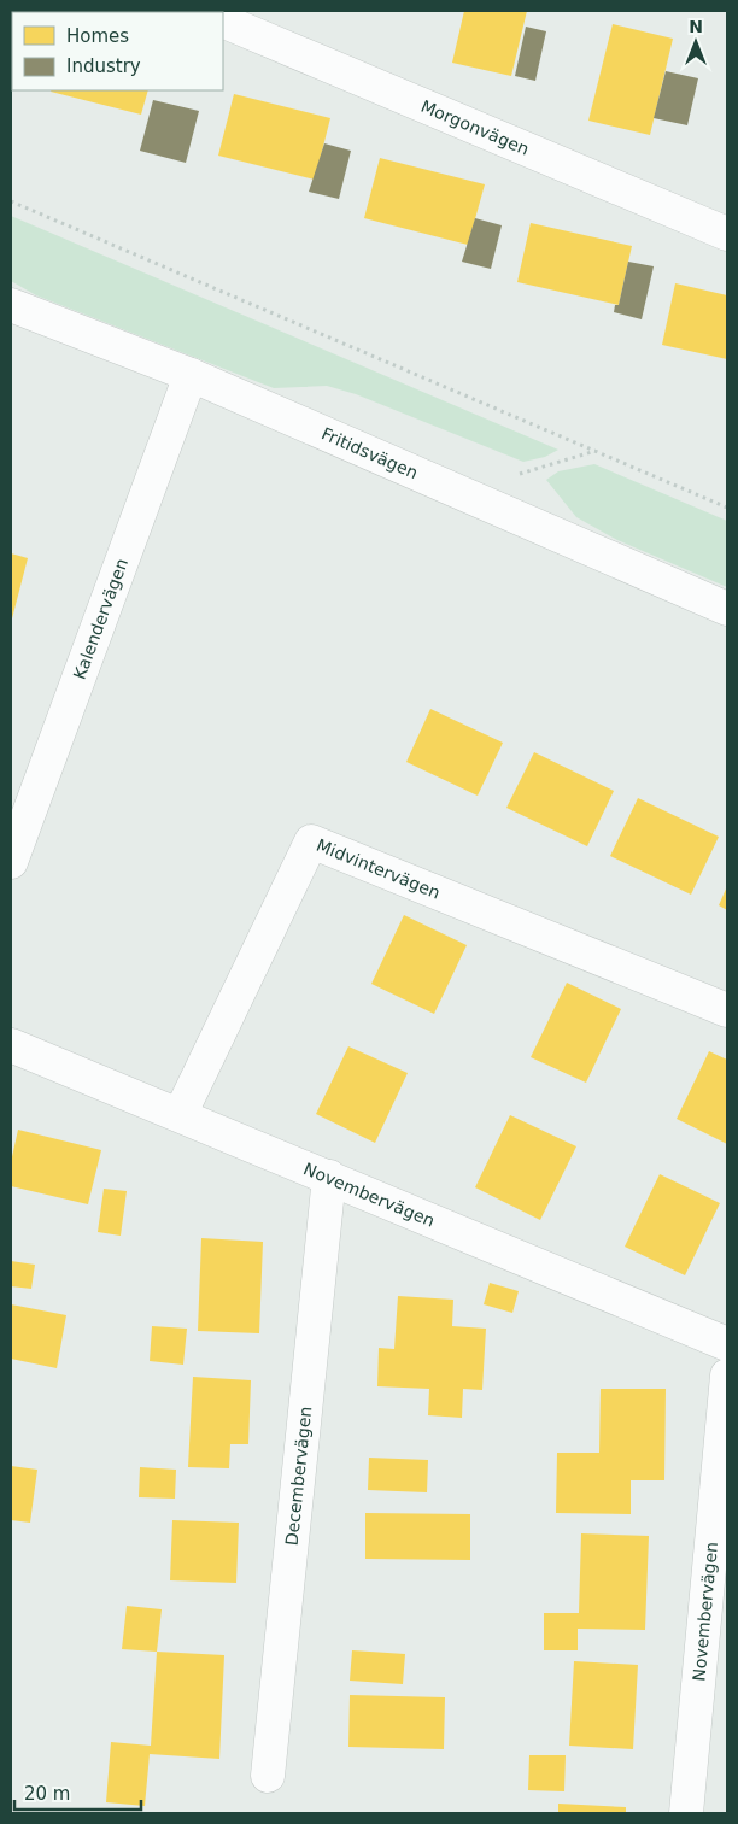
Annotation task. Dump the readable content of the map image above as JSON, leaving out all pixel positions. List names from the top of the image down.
{
  "streets": {
    "street": [
      "Morgonvägen",
      "Fritidsvägen",
      "Kalendervägen",
      "Midvintervägen",
      "Novembervägen",
      "Decembervägen"
    ]
  },
  "crossings": [
    ["Fritidsvägen", "Kalendervägen"],
    ["Midvintervägen", "Novembervägen"],
    ["Novembervägen", "Decembervägen"]
  ],
  "legend": ["Homes", "Industry"],
  "scale_bar": "20 m",
  "north": "top"
}
